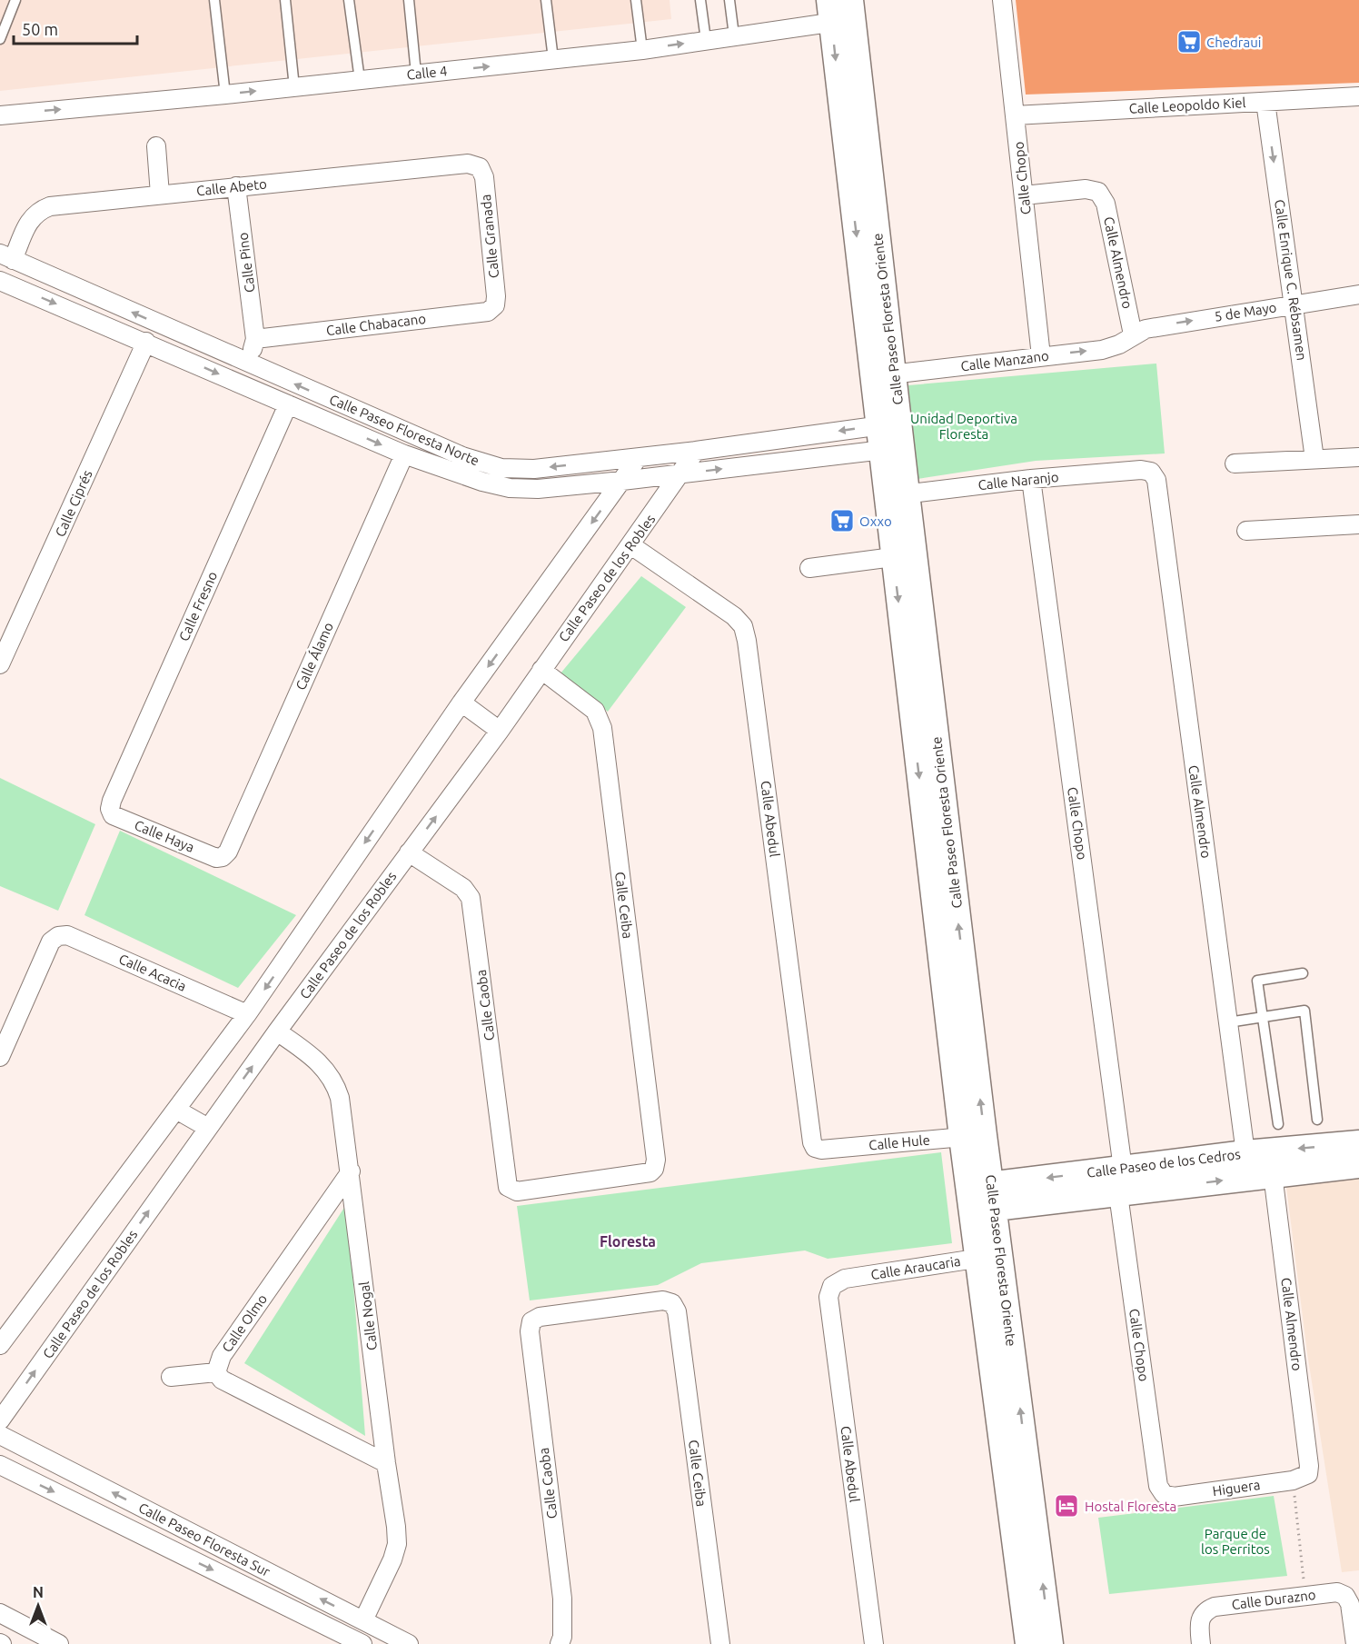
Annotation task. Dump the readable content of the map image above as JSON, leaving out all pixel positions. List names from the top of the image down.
{
  "streets": {
    "main road": ["Calle Paseo Floresta Oriente", "Calle Paseo de los Cedros"],
    "street": [
      "Calle 4",
      "Calle Leopoldo Kiel",
      "Calle Chopo",
      "Calle Abeto",
      "Calle Granada",
      "Calle Pino",
      "Calle Almendro",
      "Calle Enrique C. Rébsamen",
      "5 de Mayo",
      "Calle Chabacano",
      "Calle Manzano",
      "Calle Paseo Floresta Norte",
      "Calle Naranjo",
      "Calle Ciprés",
      "Calle Paseo de los Robles",
      "Calle Fresno",
      "Calle Álamo",
      "Calle Abedul",
      "Calle Haya",
      "Calle Ceiba",
      "Calle Acacia",
      "Calle Caoba",
      "Calle Hule",
      "Calle Araucaria",
      "Calle Nogal",
      "Calle Olmo",
      "Higuera",
      "Calle Paseo Floresta Sur",
      "Calle Durazno"
    ]
  },
  "crossings": [
    ["Calle 4", "Calle Paseo Floresta Oriente"],
    ["Calle Leopoldo Kiel", "Calle Chopo"],
    ["Calle Leopoldo Kiel", "Calle Enrique C. Rébsamen"],
    ["Calle Chopo", "Calle Almendro"],
    ["Calle Chopo", "Calle Manzano"],
    ["Calle Chopo", "Calle Naranjo"],
    ["Calle Chopo", "Calle Paseo de los Cedros"],
    ["Calle Chopo", "Higuera"],
    ["Calle Abeto", "Calle Granada"],
    ["Calle Abeto", "Calle Pino"],
    ["Calle Abeto", "Calle Paseo Floresta Norte"],
    ["Calle Granada", "Calle Chabacano"],
    ["Calle Pino", "Calle Chabacano"],
    ["Calle Almendro", "5 de Mayo"],
    ["Calle Almendro", "Calle Manzano"],
    ["Calle Almendro", "Calle Naranjo"],
    ["Calle Almendro", "Calle Paseo de los Cedros"],
    ["Calle Almendro", "Higuera"],
    ["Calle Enrique C. Rébsamen", "5 de Mayo"],
    ["5 de Mayo", "Calle Manzano"],
    ["Calle Paseo Floresta Oriente", "Calle Manzano"],
    ["Calle Paseo Floresta Oriente", "Calle Paseo Floresta Norte"],
    ["Calle Paseo Floresta Oriente", "Calle Naranjo"],
    ["Calle Paseo Floresta Oriente", "Calle Hule"],
    ["Calle Paseo Floresta Oriente", "Calle Paseo de los Cedros"],
    ["Calle Paseo Floresta Oriente", "Calle Araucaria"],
    ["Calle Paseo Floresta Norte", "Calle Ciprés"],
    ["Calle Paseo Floresta Norte", "Calle Paseo de los Robles"],
    ["Calle Paseo Floresta Norte", "Calle Fresno"],
    ["Calle Paseo Floresta Norte", "Calle Álamo"],
    ["Calle Paseo de los Robles", "Calle Abedul"],
    ["Calle Paseo de los Robles", "Calle Ceiba"],
    ["Calle Paseo de los Robles", "Calle Caoba"],
    ["Calle Paseo de los Robles", "Calle Nogal"],
    ["Calle Fresno", "Calle Haya"],
    ["Calle Álamo", "Calle Haya"],
    ["Calle Abedul", "Calle Hule"],
    ["Calle Abedul", "Calle Araucaria"],
    ["Calle Ceiba", "Calle Caoba"],
    ["Calle Nogal", "Calle Olmo"],
    ["Calle Nogal", "Calle Paseo Floresta Sur"]
  ],
  "one_way": ["Calle 4", "Calle Enrique C. Rébsamen", "Calle Manzano"],
  "districts": ["Floresta"],
  "parks": ["Unidad Deportiva Floresta", "Parque de los Perritos"],
  "places": {
    "supermarket": ["Chedraui", "Oxxo"],
    "hotel": ["Hostal Floresta"]
  },
  "scale_bar": "50 m",
  "north": "top"
}
